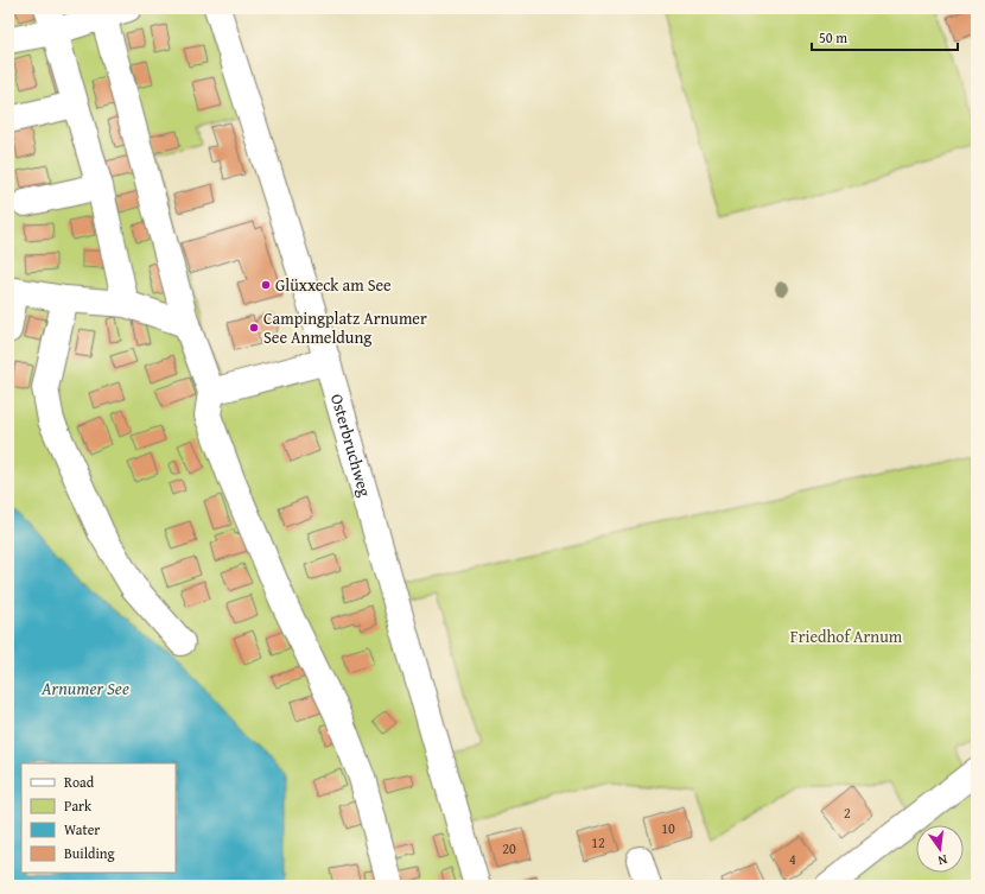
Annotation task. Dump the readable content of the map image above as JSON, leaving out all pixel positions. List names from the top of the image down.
{
  "streets": {
    "street": ["Osterbruchweg"]
  },
  "water": ["Arnumer See"],
  "parks": ["Friedhof Arnum"],
  "places": ["Glüxxeck am See", "Campingplatz Arnumer See Anmeldung"],
  "house_numbers": [
    "2",
    "10",
    "12",
    "20",
    "4"
  ],
  "legend": [
    "Road",
    "Park",
    "Water",
    "Building"
  ],
  "scale_bar": "50 m",
  "north": "bottom"
}
